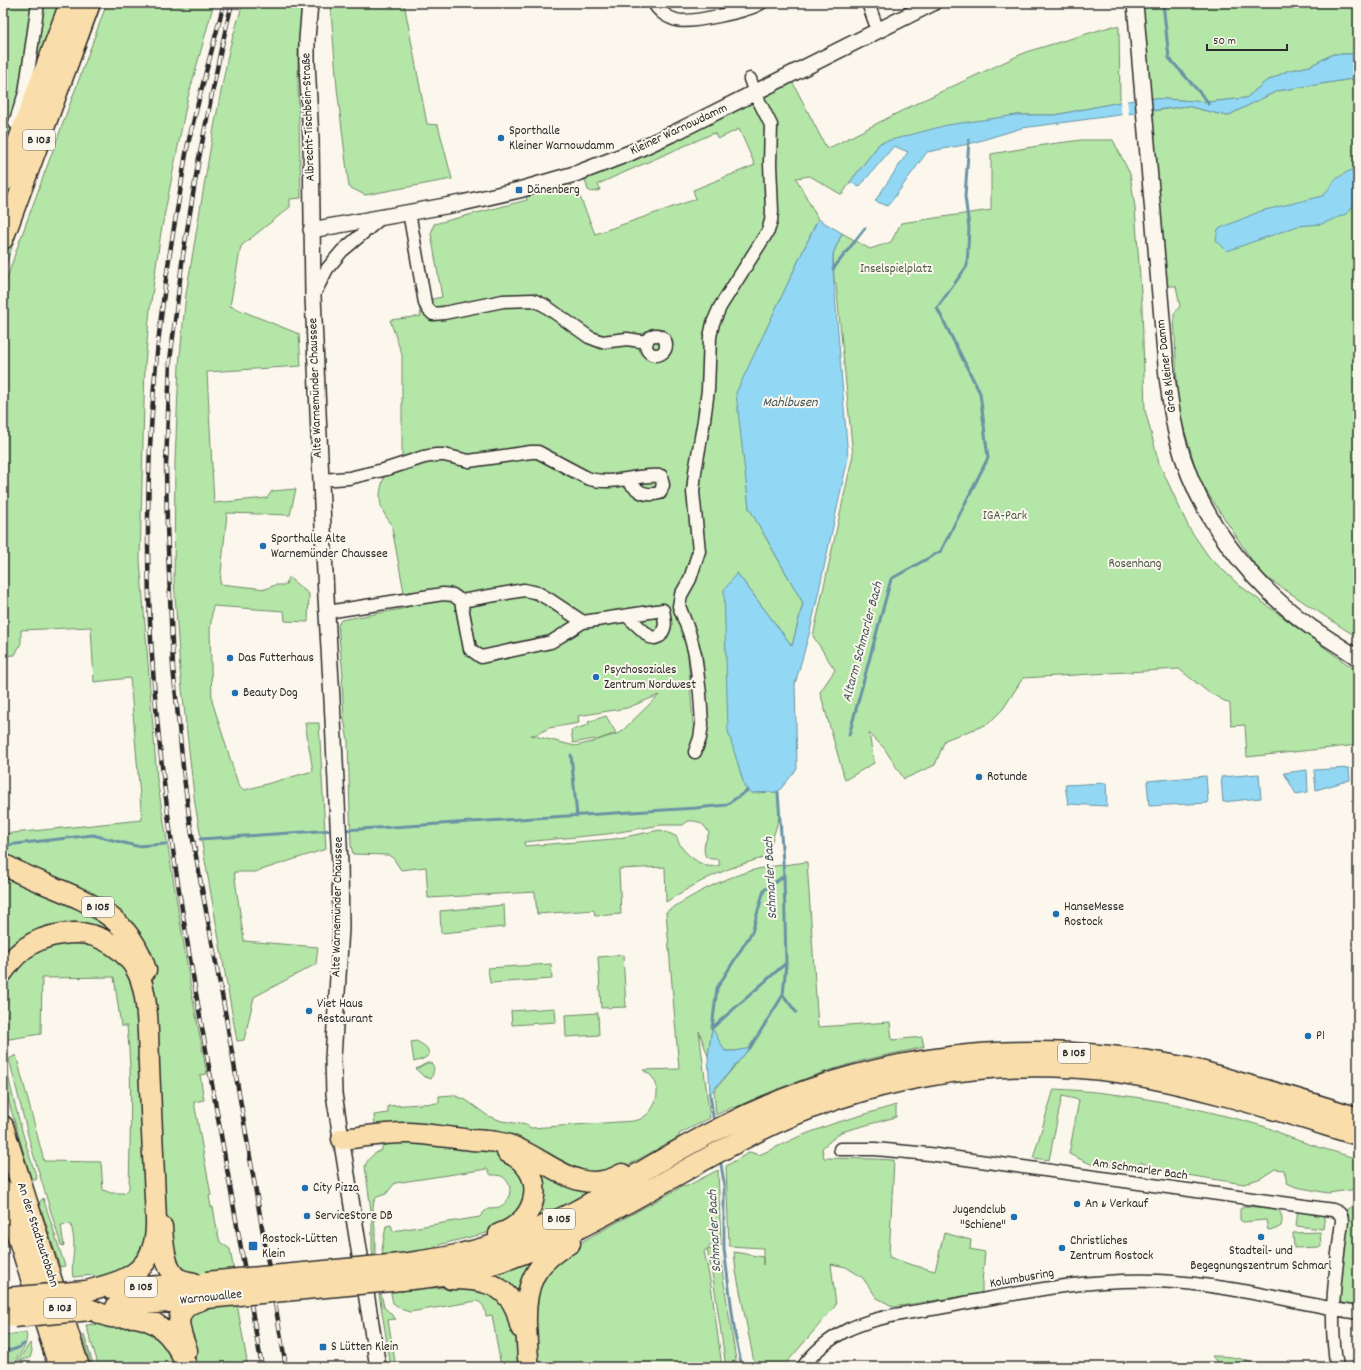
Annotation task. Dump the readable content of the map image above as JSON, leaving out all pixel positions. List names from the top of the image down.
{
  "streets": {
    "highway": [
      "B 103",
      "B 105",
      "An der Stadtautobahn",
      "Warnowallee"
    ],
    "street": [
      "Albrecht-Tischbein-Straße",
      "Kleiner Warnowdamm",
      "Groß Kleiner Damm",
      "Alte Warnemünder Chaussee",
      "Am Schmarler Bach",
      "Kolumbusring"
    ]
  },
  "crossings": [
    ["Albrecht-Tischbein-Straße", "Kleiner Warnowdamm"],
    ["Albrecht-Tischbein-Straße", "Alte Warnemünder Chaussee"],
    ["Kleiner Warnowdamm", "Alte Warnemünder Chaussee"],
    ["B 105", "Warnowallee"],
    ["Am Schmarler Bach", "Kolumbusring"]
  ],
  "water": ["Mahlbusen", "Altarm Schmarler Bach", "Schmarler Bach"],
  "parks": ["Inselspielplatz", "IGA-Park", "Rosenhang"],
  "places": {
    "other": [
      "Sporthalle Kleiner Warnowdamm",
      "Sporthalle Alte Warnemünder Chaussee",
      "Das Futterhaus",
      "Psychosoziales Zentrum Nordwest",
      "Beauty Dog",
      "Rotunde",
      "HanseMesse Rostock",
      "Viet Haus Restaurant",
      "P1",
      "City Pizza",
      "An & Verkauf",
      "ServiceStore DB",
      "Jugendclub \"Schiene\"",
      "Stadteil- und Begegnungszentrum Schmarl",
      "Christliches Zentrum Rostock"
    ],
    "transit": ["Dänenberg", "Rostock-Lütten Klein", "S Lütten Klein"]
  },
  "scale_bar": "50 m"
}
